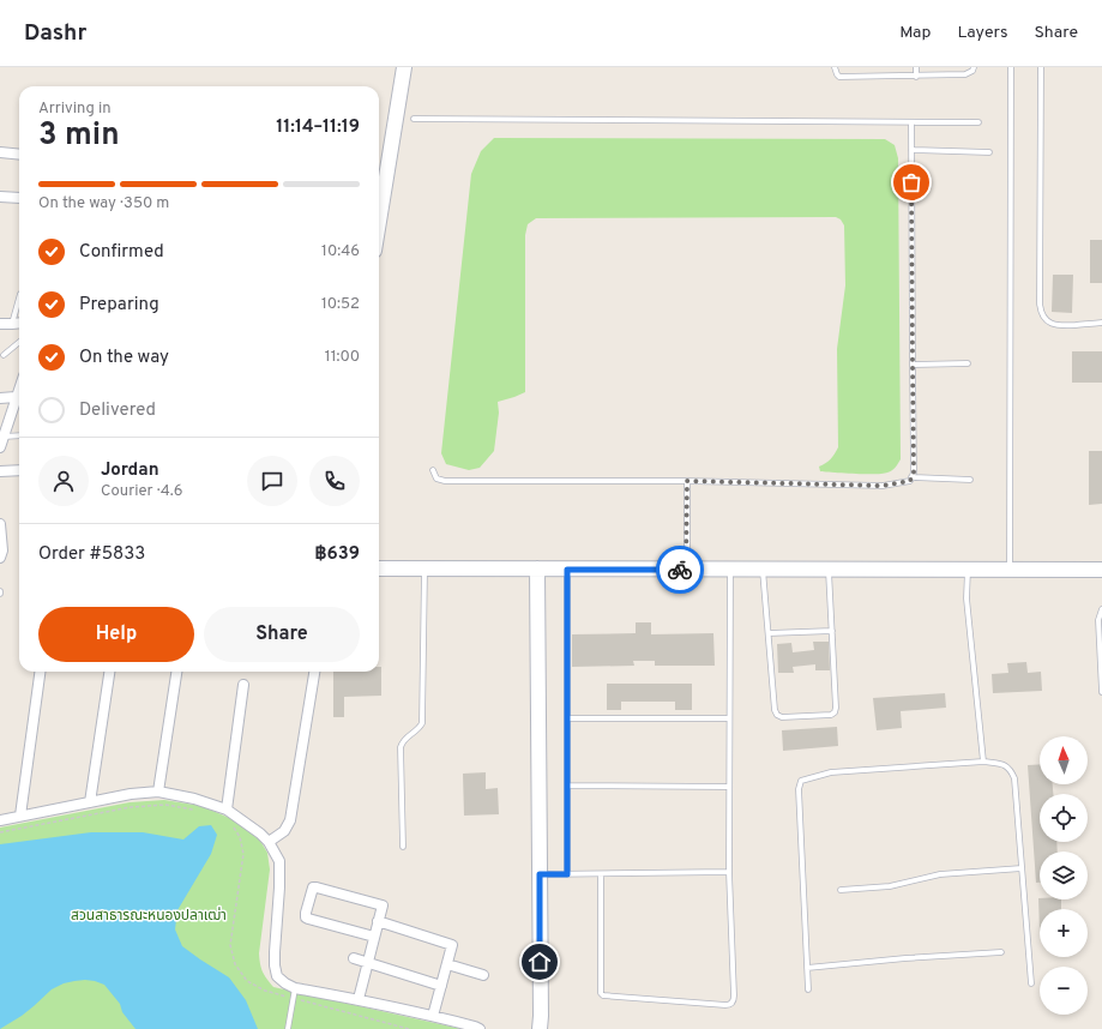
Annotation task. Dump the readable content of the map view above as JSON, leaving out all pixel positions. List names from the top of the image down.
{
  "parks": ["สวนสาธารณะหนองปลาเฒ่า"],
  "north": "top",
  "page": {
    "header": "Dashr",
    "nav": ["Map", "Layers", "Share"],
    "heading": ["3 min", "Arriving in", "11:14–11:19"],
    "panel": [
      "Jordan",
      "Courier · 4.6",
      "Order #5833",
      "฿639"
    ],
    "bar": "On the way · 350 m",
    "list": [
      ["Confirmed", "10:46"],
      ["Preparing", "10:52"],
      ["On the way", "11:00"],
      "Delivered"
    ],
    "buttons": ["Help", "Share"],
    "map_buttons": ["+", "−"]
  }
}
